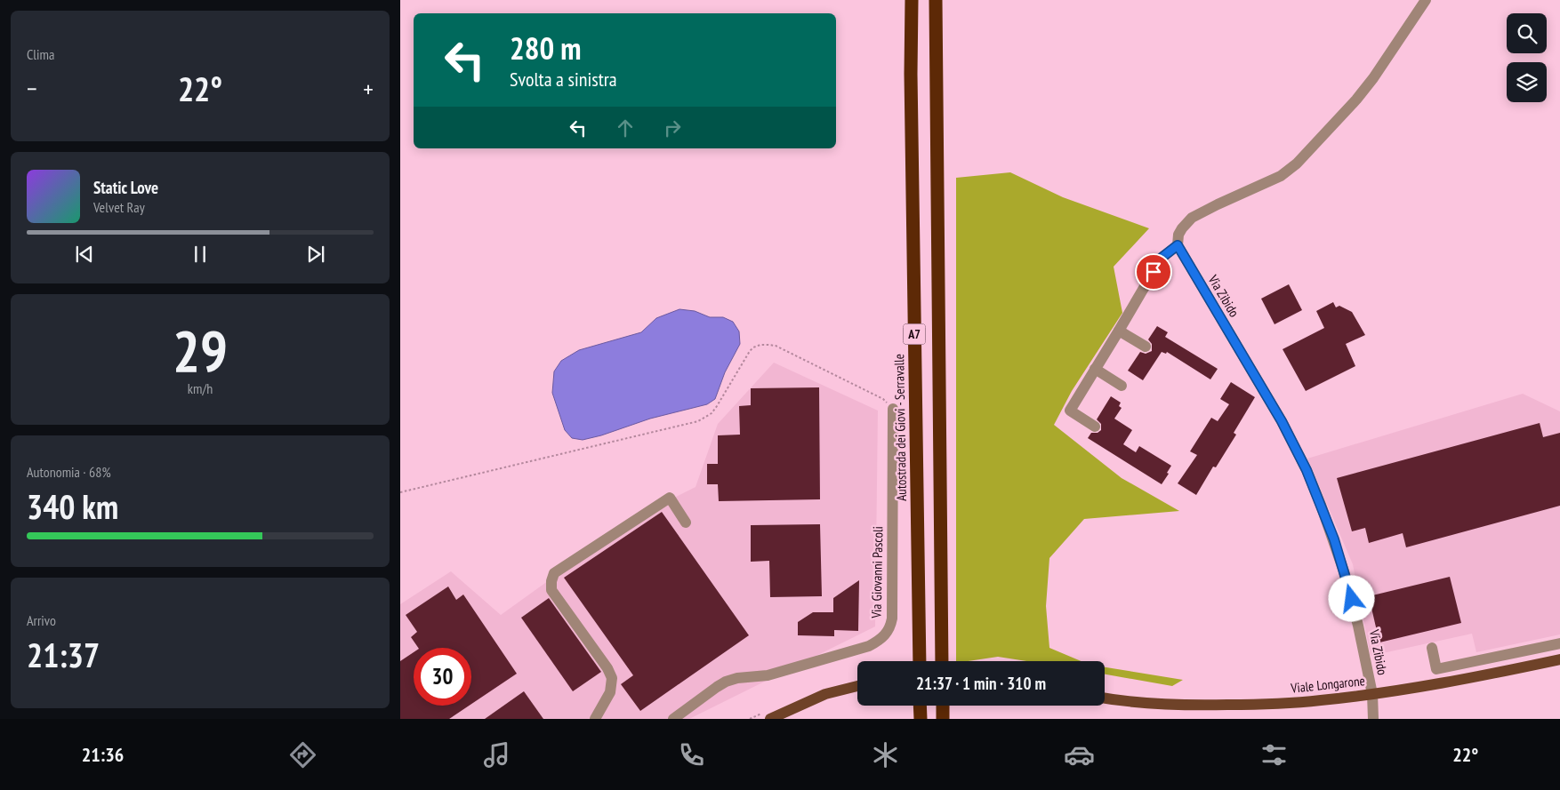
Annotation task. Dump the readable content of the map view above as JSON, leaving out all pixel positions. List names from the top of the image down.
{
  "streets": {
    "highway": ["A7", "Autostrada dei Giovi - Serravalle"],
    "main road": ["Viale Longarone"],
    "street": ["Via Zibido", "Via Giovanni Pascoli"]
  },
  "crossings": [
    ["Via Zibido", "Viale Longarone"]
  ],
  "page": {
    "tile": [
      "Clima",
      ["29", "km/h"],
      ["Autonomia · 68%", "340 km"],
      ["Arrivo", "21:37"]
    ],
    "turn": ["280 m", "Svolta a sinistra"],
    "heat": ["−", "22°", "+"],
    "song": ["Static Love", "Velvet Ray"],
    "limit": "30",
    "trip": "21:37 · 1 min · 310 m",
    "tabs": ["21:36", "22°"]
  }
}
